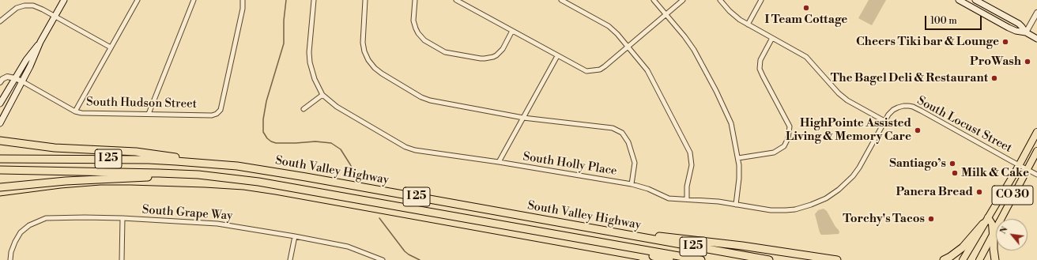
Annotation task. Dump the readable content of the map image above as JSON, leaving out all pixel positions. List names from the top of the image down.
{
  "streets": {
    "highway": ["I 25", "South Valley Highway"],
    "main road": ["CO 30"],
    "street": [
      "South Hudson Street",
      "South Locust Street",
      "South Holly Place",
      "South Grape Way"
    ]
  },
  "crossings": [
    ["South Locust Street", "South Holly Place"],
    ["South Locust Street", "CO 30"]
  ],
  "places": [
    "I Team Cottage",
    "Cheers Tiki bar & Lounge",
    "ProWash",
    "The Bagel Deli & Restaurant",
    "HighPointe Assisted Living & Memory Care",
    "Santiago’s",
    "Milk & Cake",
    "Panera Bread",
    "Torchy's Tacos"
  ],
  "scale_bar": "100 m",
  "north": "top left"
}
